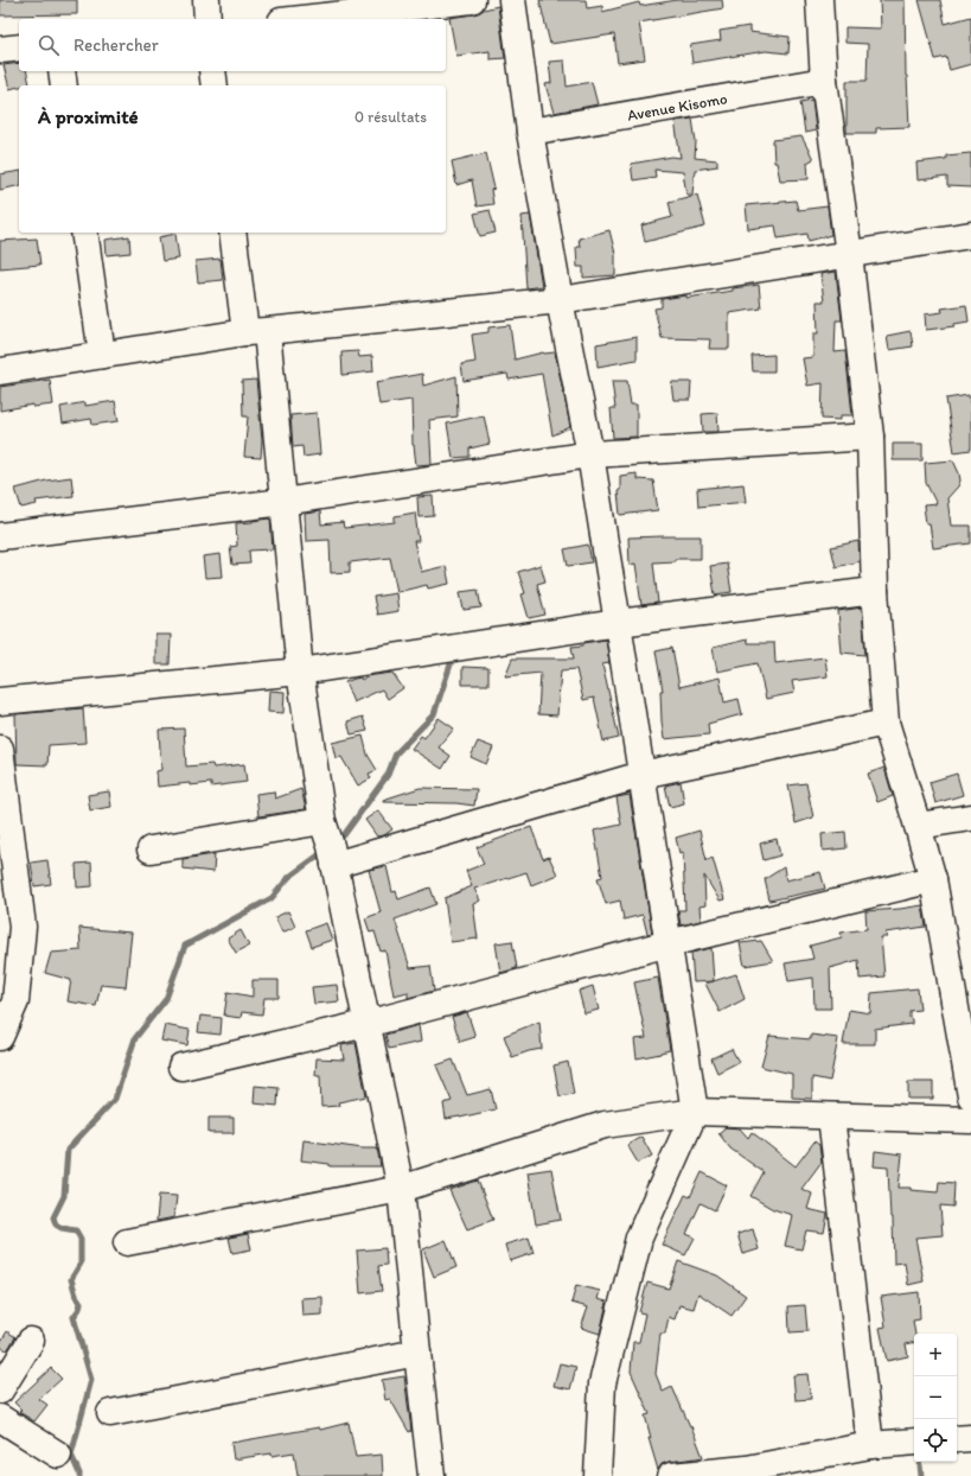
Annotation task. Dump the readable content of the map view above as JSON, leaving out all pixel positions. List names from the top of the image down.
{
  "streets": {
    "street": ["Avenue Kisomo"]
  },
  "page": {
    "search": "Rechercher",
    "heading": ["À proximité", "0 résultats"],
    "map_buttons": ["+", "−"]
  }
}
